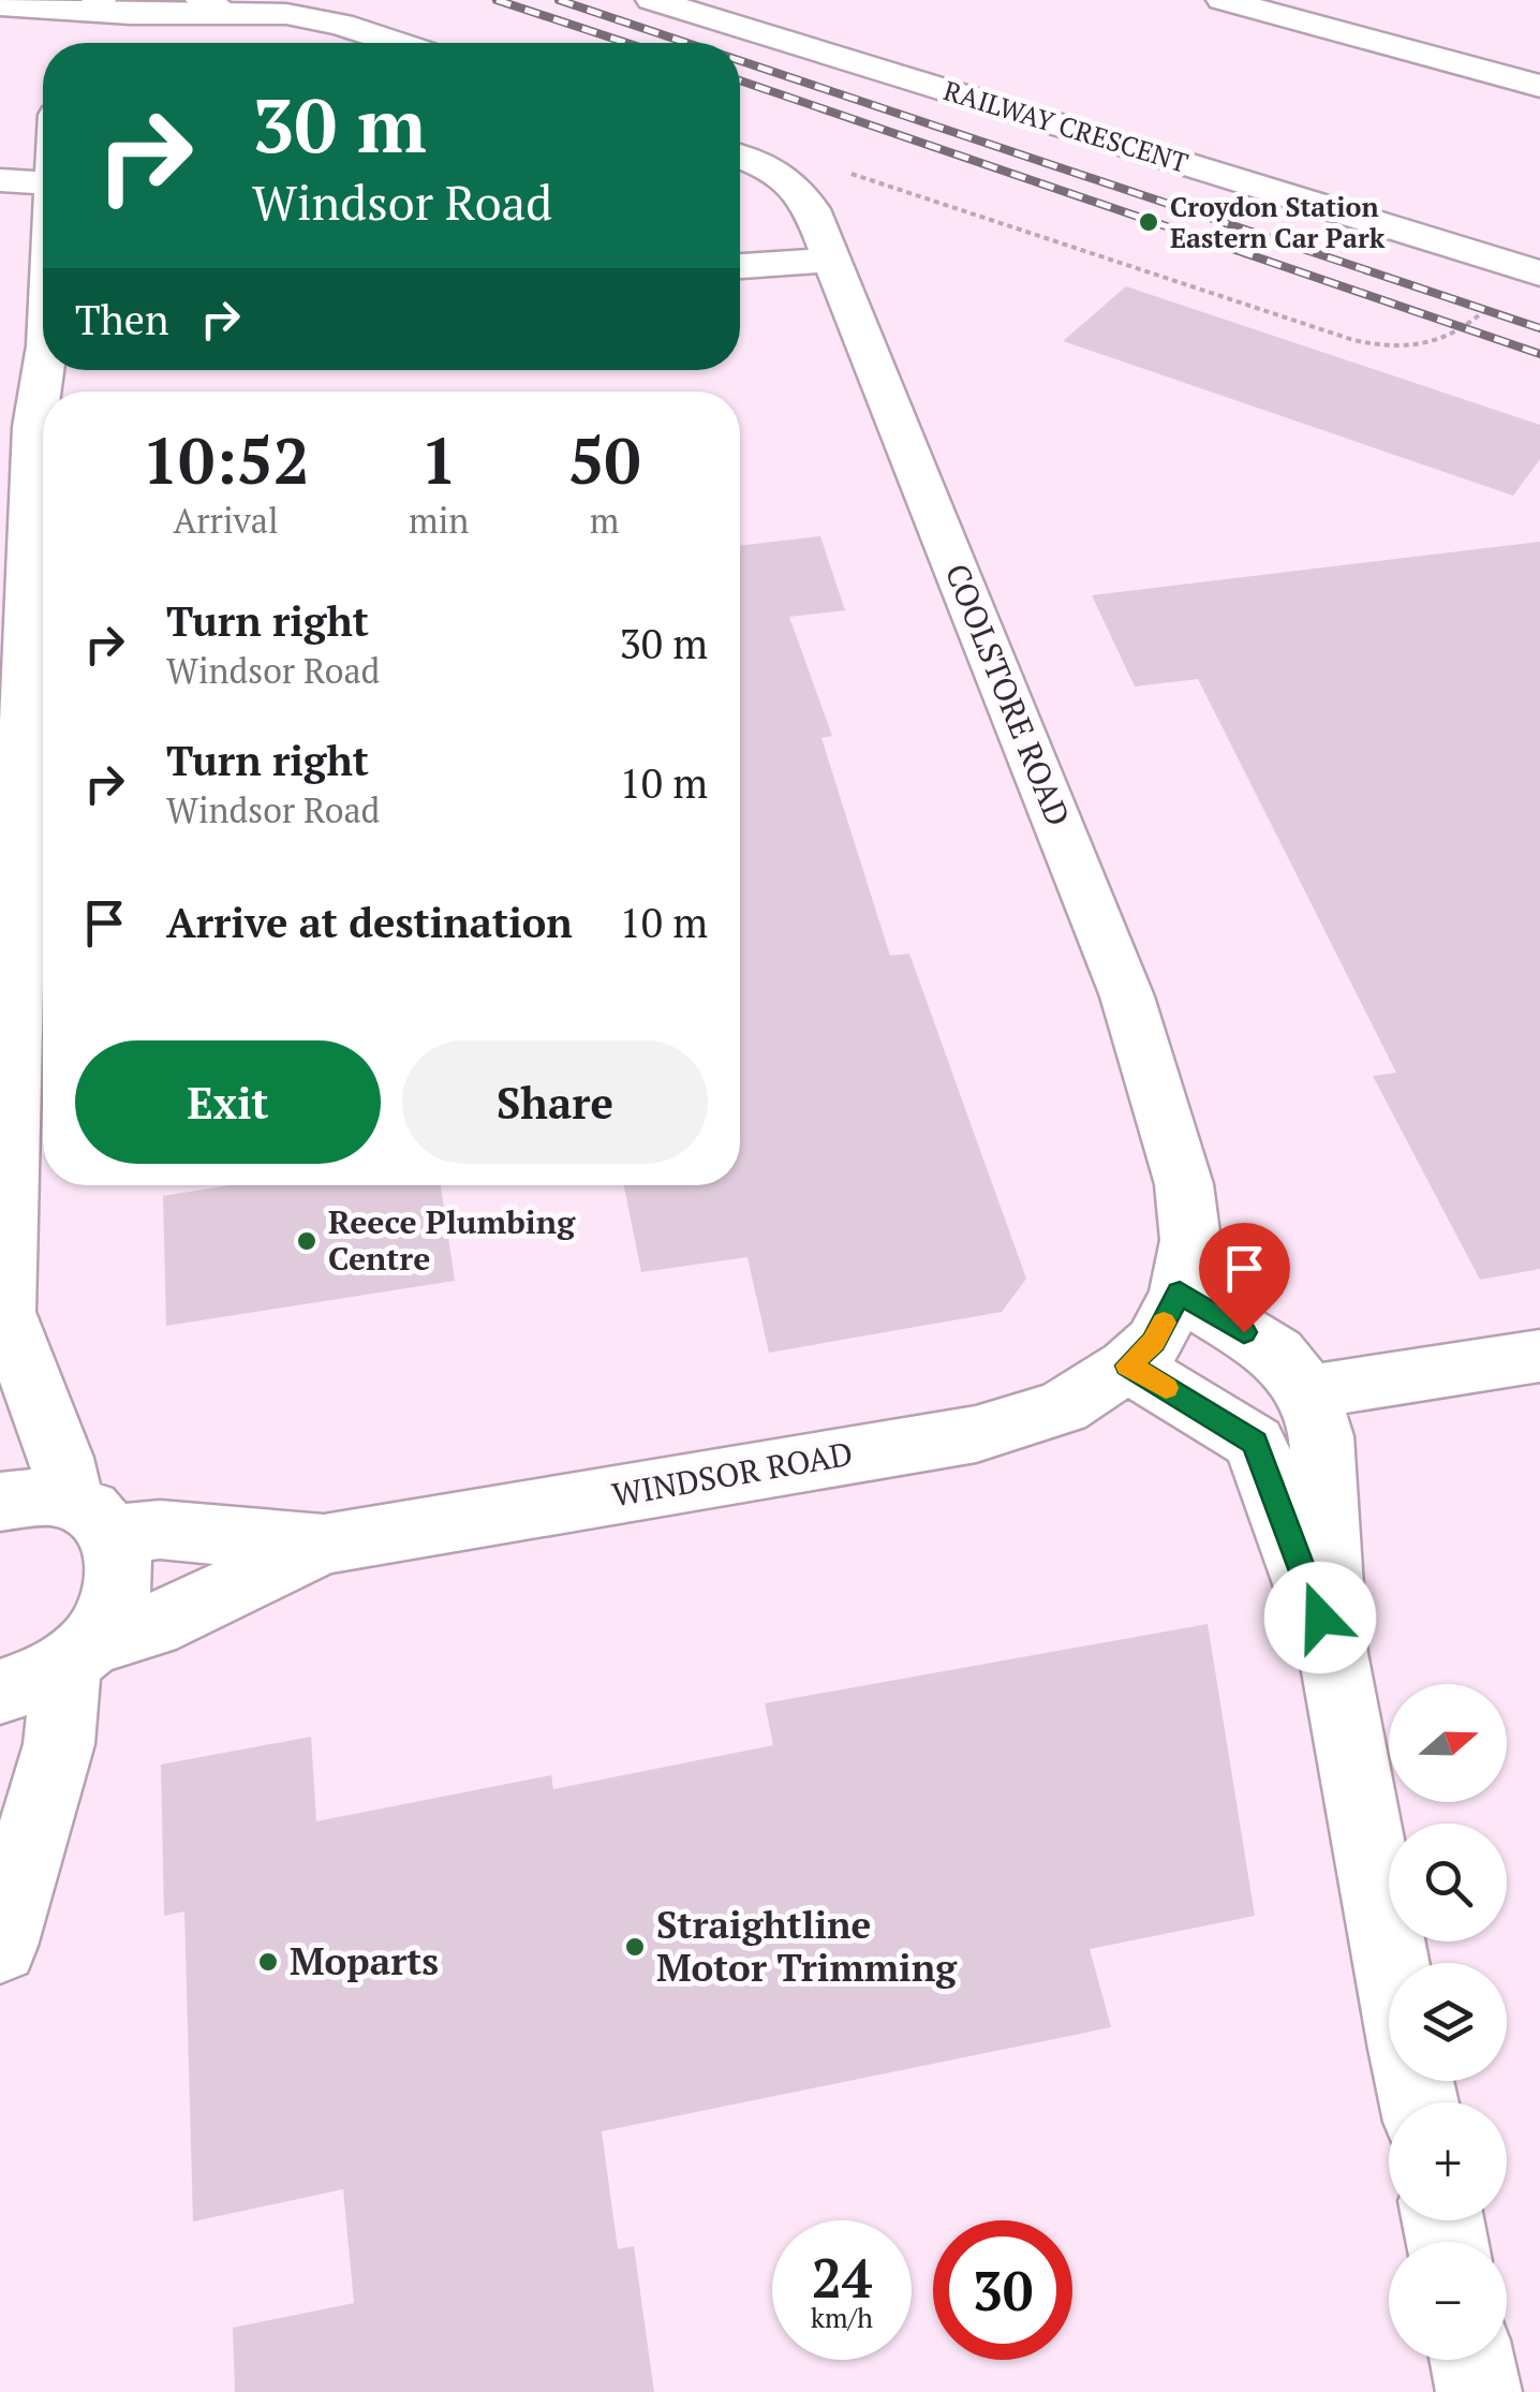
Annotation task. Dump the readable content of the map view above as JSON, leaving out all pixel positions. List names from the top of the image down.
{
  "streets": {
    "street": ["RAILWAY CRESCENT", "COOLSTORE ROAD", "WINDSOR ROAD"]
  },
  "crossings": [
    ["COOLSTORE ROAD", "WINDSOR ROAD"]
  ],
  "places": [
    "Croydon Station Eastern Car Park",
    "Reece Plumbing Centre",
    "Straightline Motor Trimming",
    "Moparts"
  ],
  "north": "right",
  "page": {
    "turn": ["30 m", "Windsor Road"],
    "then": "Then",
    "eta": [
      "10:52",
      "Arrival",
      "1",
      "min",
      "50",
      "m"
    ],
    "list": [
      {
        "name": "Turn right",
        "note": "Windsor Road",
        "value": "30 m"
      },
      {
        "name": "Turn right",
        "note": "Windsor Road",
        "value": "10 m"
      },
      {
        "name": "Arrive at destination",
        "value": "10 m"
      }
    ],
    "buttons": ["Exit", "Share"],
    "map_buttons": ["+", "−"],
    "speed": "24 km/h",
    "limit": "30"
  }
}
